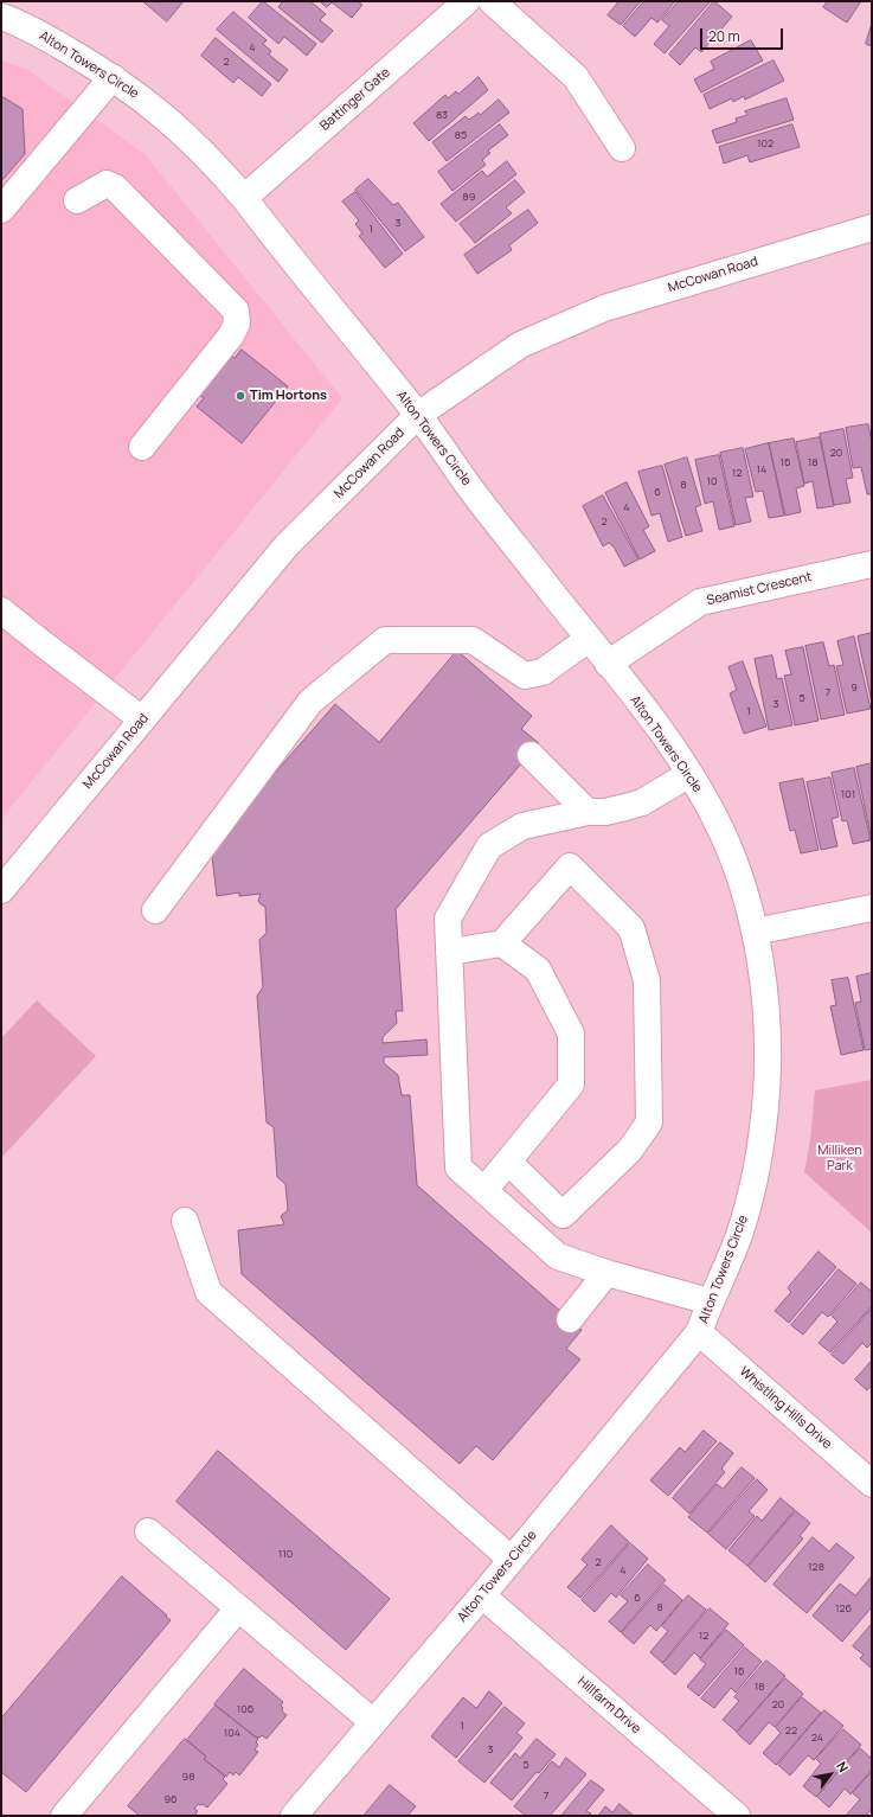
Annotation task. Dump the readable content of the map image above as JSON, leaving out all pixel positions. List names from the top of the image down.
{
  "streets": {
    "street": [
      "Alton Towers Circle",
      "Battinger Gate",
      "McCowan Road",
      "Seamist Crescent",
      "Whistling Hills Drive",
      "Hillfarm Drive"
    ]
  },
  "crossings": [
    ["Alton Towers Circle", "Battinger Gate"],
    ["Alton Towers Circle", "McCowan Road"],
    ["Alton Towers Circle", "Seamist Crescent"],
    ["Alton Towers Circle", "Whistling Hills Drive"],
    ["Alton Towers Circle", "Hillfarm Drive"]
  ],
  "parks": ["Milliken Park"],
  "places": ["Tim Hortons"],
  "house_numbers": [
    "4",
    "2",
    "83",
    "85",
    "102",
    "89",
    "3",
    "1",
    "20",
    "16",
    "18",
    "14",
    "12",
    "10",
    "8",
    "6",
    "4",
    "2",
    "9",
    "7",
    "5",
    "3",
    "1",
    "101",
    "110",
    "2",
    "128",
    "4",
    "6",
    "8",
    "126",
    "12",
    "16",
    "18",
    "20",
    "106",
    "1",
    "22",
    "104",
    "24",
    "3",
    "5",
    "98",
    "7",
    "96"
  ],
  "scale_bar": "20 m",
  "north": "top right"
}
